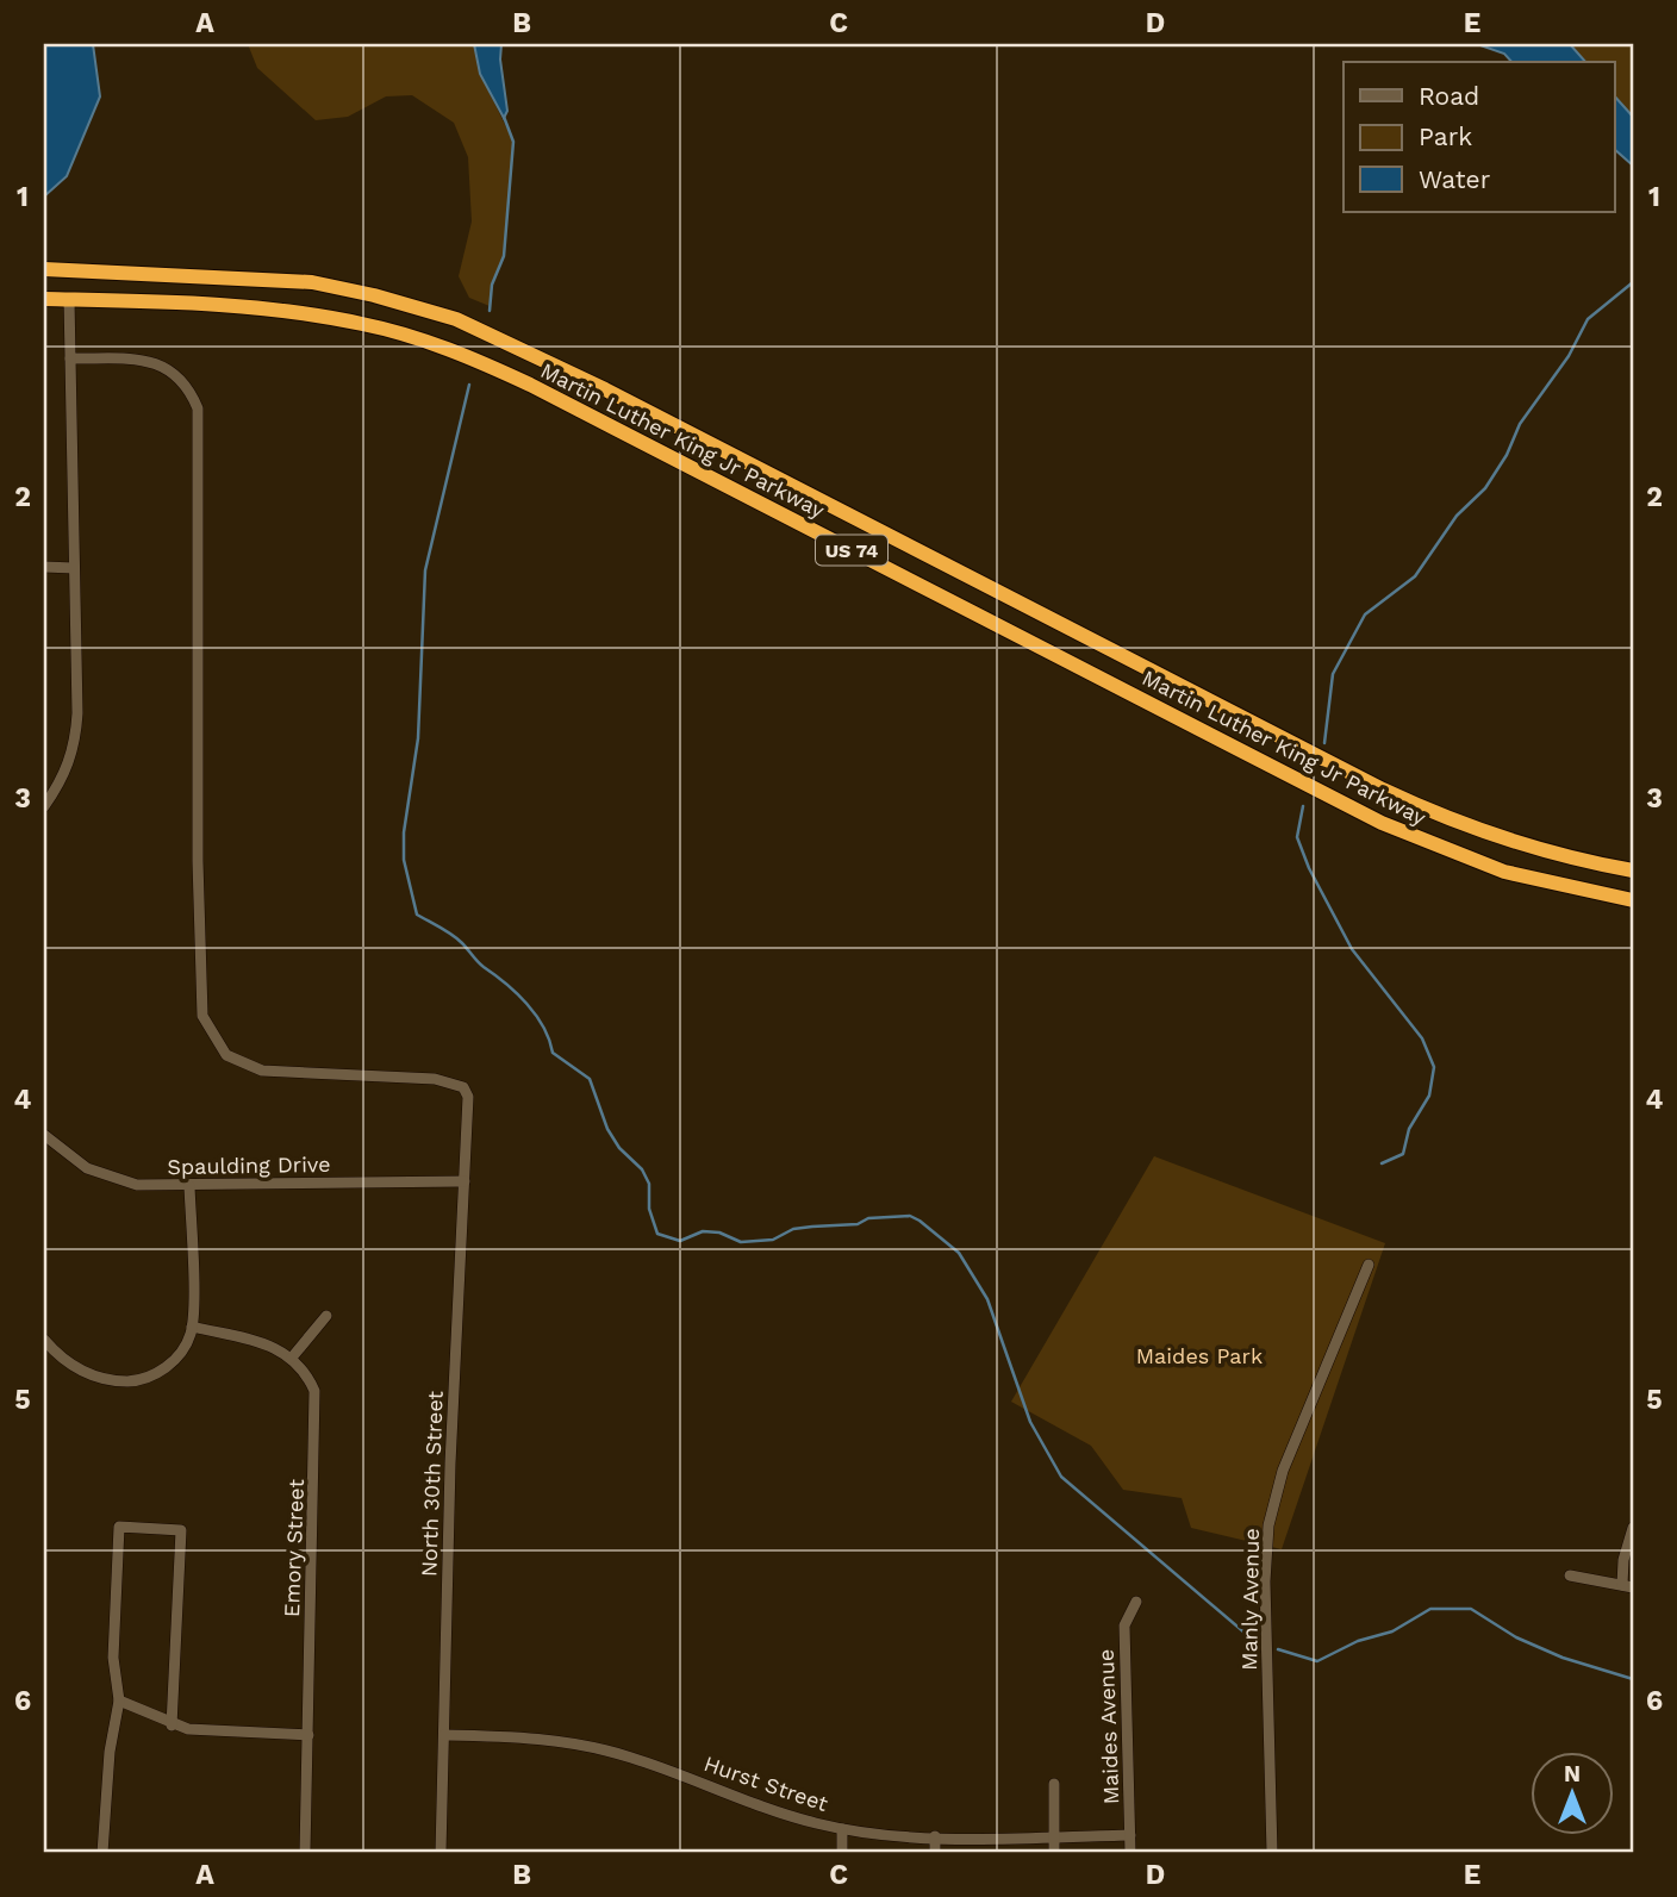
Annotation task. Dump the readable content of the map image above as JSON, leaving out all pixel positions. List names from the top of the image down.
{
  "streets": {
    "highway": ["Martin Luther King Jr Parkway", "US 74"],
    "street": [
      "Spaulding Drive",
      "North 30th Street",
      "Emory Street",
      "Manly Avenue",
      "Maides Avenue",
      "Hurst Street"
    ]
  },
  "crossings": [
    ["Spaulding Drive", "North 30th Street"],
    ["North 30th Street", "Hurst Street"],
    ["Maides Avenue", "Hurst Street"]
  ],
  "parks": ["Maides Park"],
  "legend": ["Road", "Park", "Water"],
  "north": "top",
  "grid": {
    "columns": [
      "A",
      "B",
      "C",
      "D",
      "E"
    ],
    "rows": [
      "1",
      "2",
      "3",
      "4",
      "5",
      "6"
    ]
  }
}
